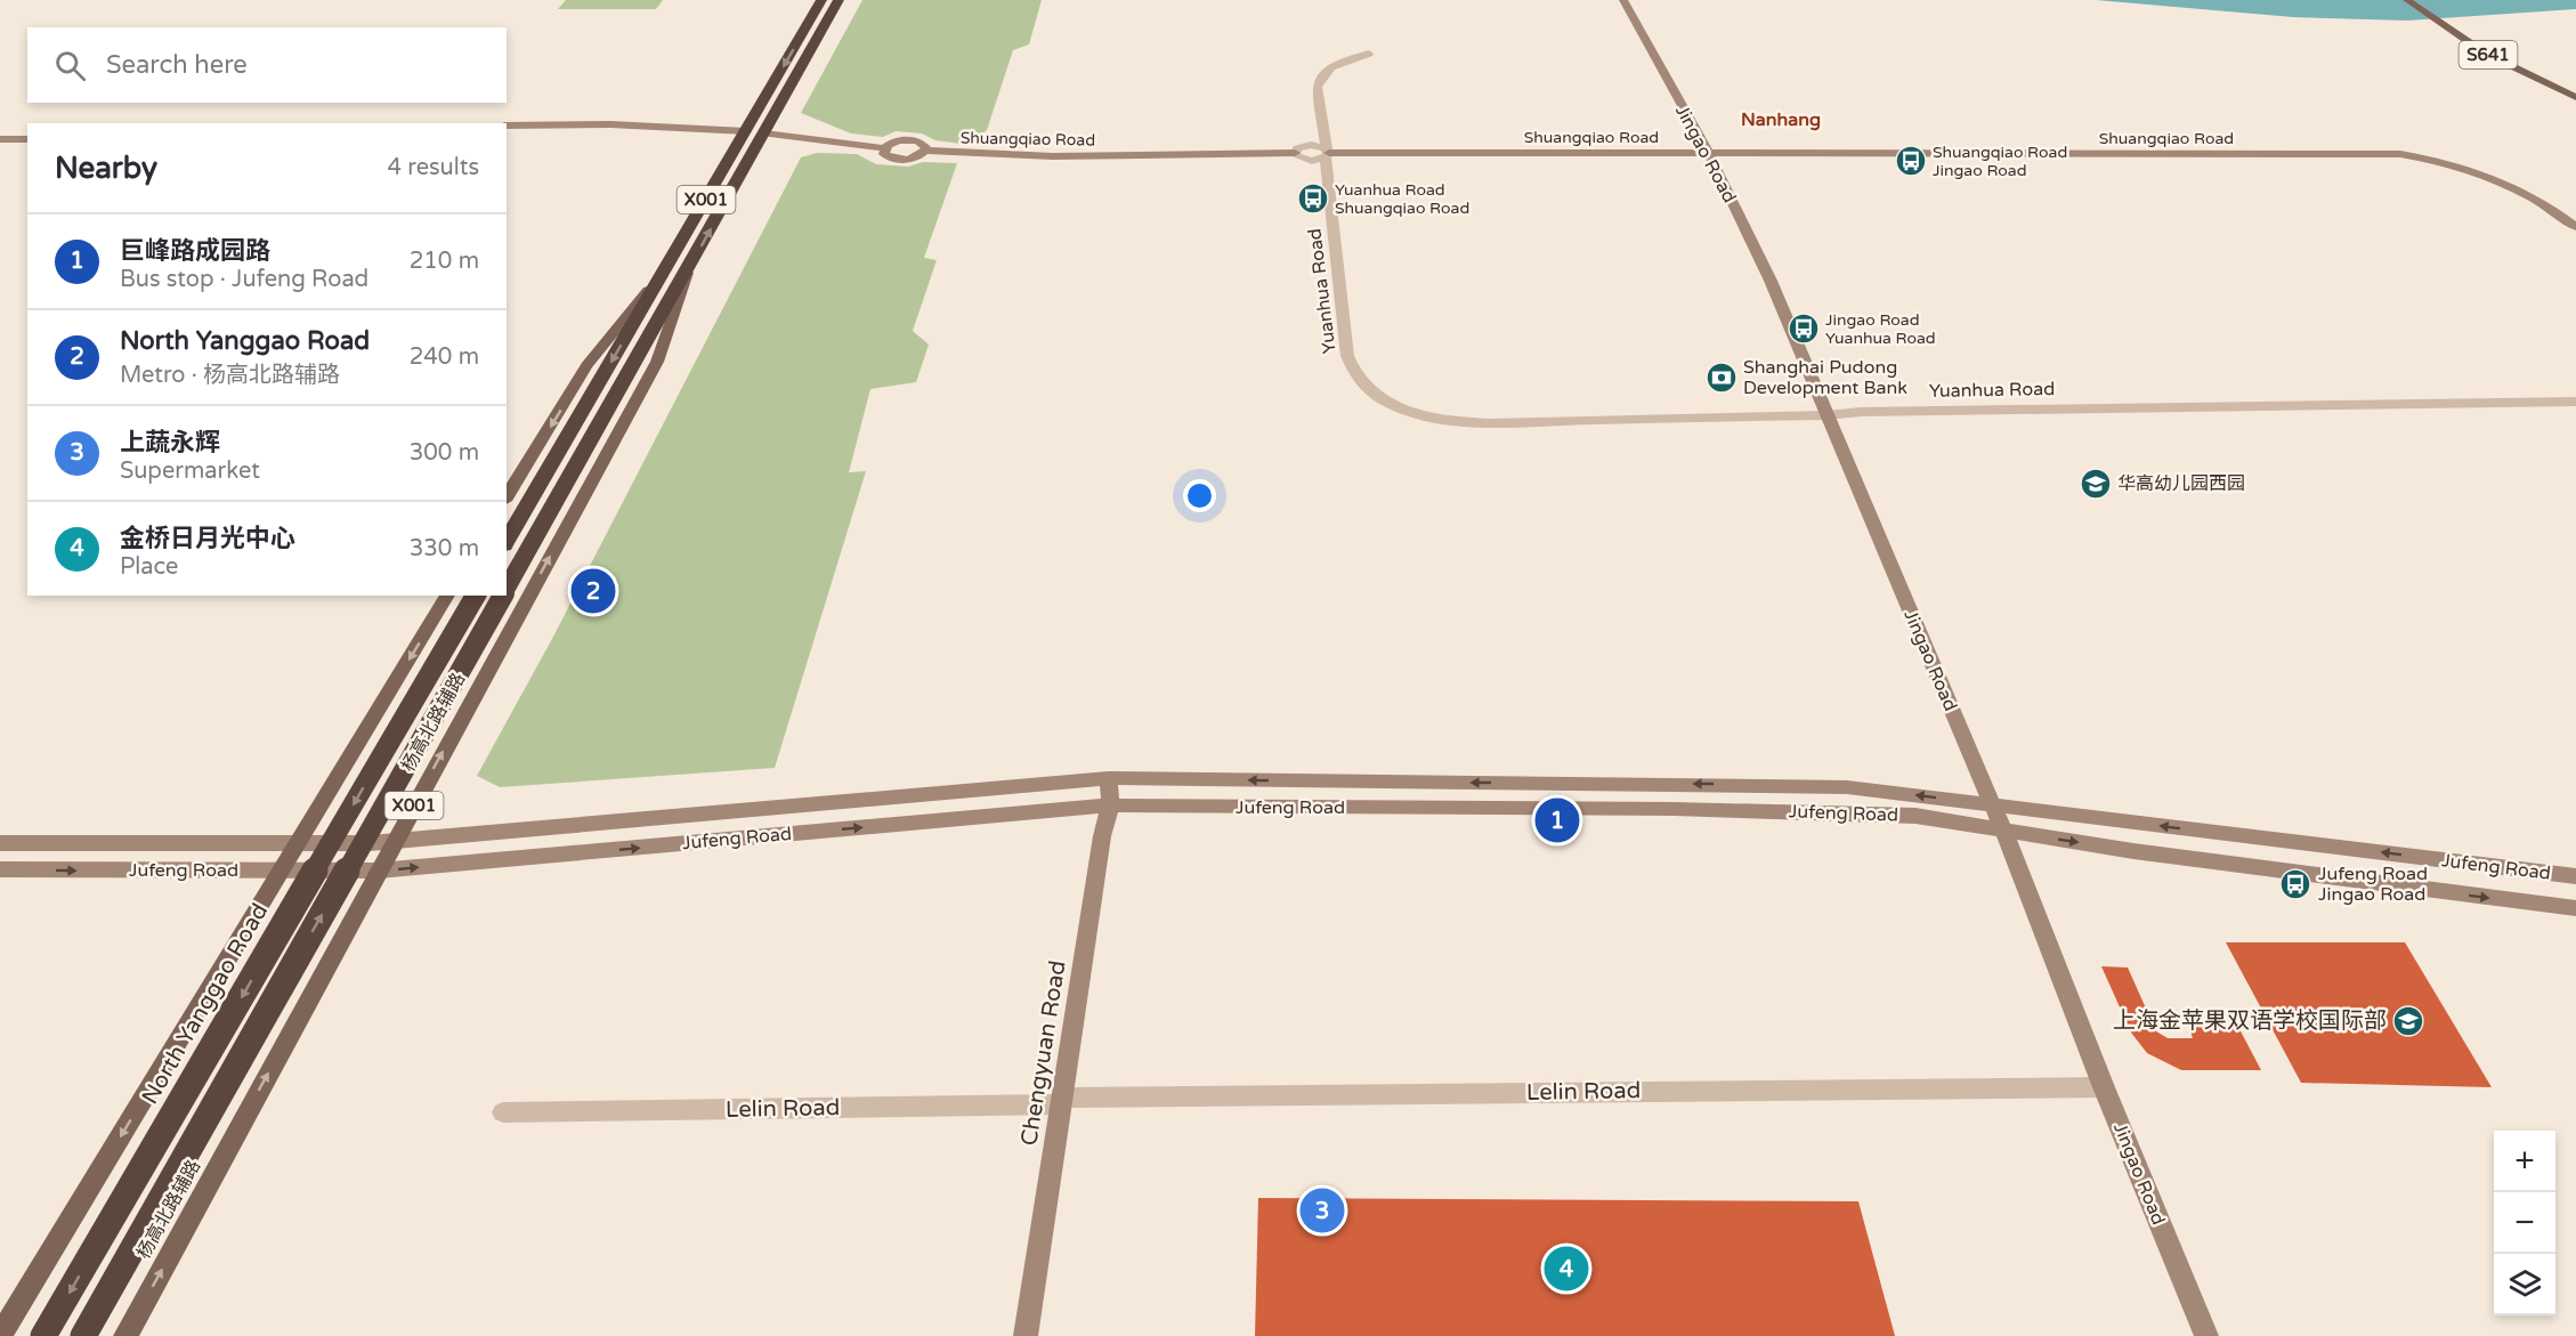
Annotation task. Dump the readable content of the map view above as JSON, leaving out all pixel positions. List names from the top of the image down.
{
  "streets": {
    "highway": ["X001", "North Yanggao Road"],
    "main road": [
      "S641",
      "Shuangqiao Road",
      "Jingao Road",
      "杨高北路辅路",
      "Jufeng Road",
      "Chengyuan Road"
    ],
    "street": ["Yuanhua Road", "Lelin Road"]
  },
  "crossings": [
    ["Shuangqiao Road", "Jingao Road"],
    ["Shuangqiao Road", "X001"],
    ["Shuangqiao Road", "Yuanhua Road"],
    ["Jingao Road", "Yuanhua Road"],
    ["Jingao Road", "Jufeng Road"],
    ["Jingao Road", "Lelin Road"],
    ["X001", "杨高北路辅路"],
    ["杨高北路辅路", "Jufeng Road"],
    ["Jufeng Road", "Chengyuan Road"],
    ["Chengyuan Road", "Lelin Road"]
  ],
  "districts": ["Nanhang"],
  "places": {
    "bus stop": [
      "Shuangqiao Road Jingao Road",
      "Yuanhua Road Shuangqiao Road",
      "Jingao Road Yuanhua Road",
      "Jufeng Road Jingao Road"
    ],
    "bank": ["Shanghai Pudong Development Bank"],
    "school or university": ["华高幼儿园西园", "上海金苹果双语学校国际部"]
  },
  "page": {
    "search": "Search here",
    "heading": ["Nearby", "4 results"],
    "list": [
      {
        "mark": "1",
        "name": "巨峰路成园路",
        "note": "Bus stop · Jufeng Road",
        "value": "210 m"
      },
      {
        "mark": "2",
        "name": "North Yanggao Road",
        "note": "Metro · 杨高北路辅路",
        "value": "240 m"
      },
      {
        "mark": "3",
        "name": "上蔬永辉",
        "note": "Supermarket",
        "value": "300 m"
      },
      {
        "mark": "4",
        "name": "金桥日月光中心",
        "note": "Place",
        "value": "330 m"
      }
    ],
    "pins": [
      "2",
      "1",
      "3",
      "4"
    ],
    "map_buttons": ["+", "−"]
  }
}
